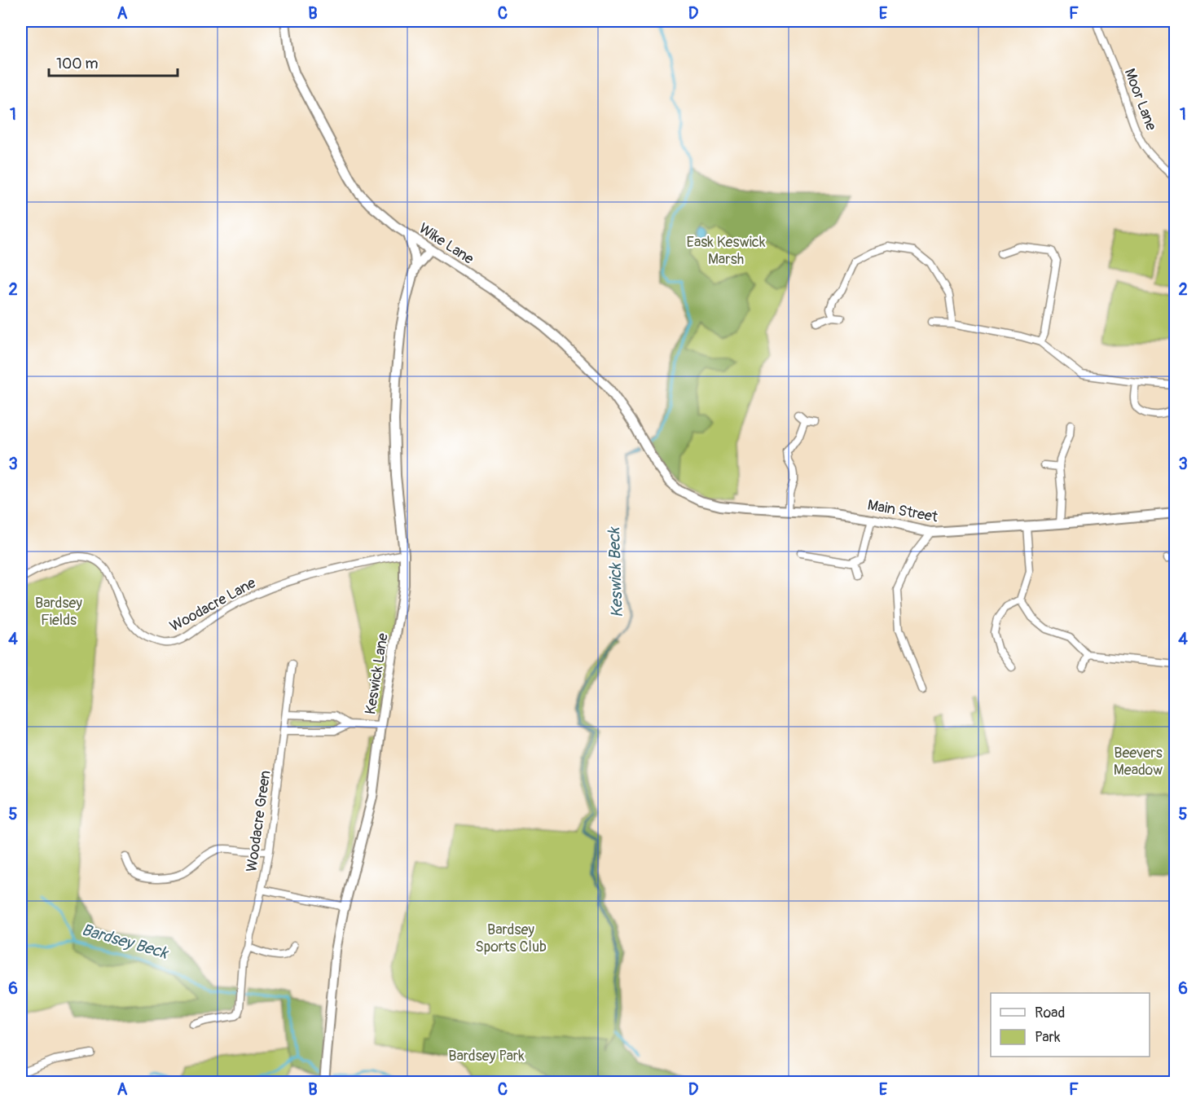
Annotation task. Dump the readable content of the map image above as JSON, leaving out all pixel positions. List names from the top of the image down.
{
  "streets": {
    "street": [
      "Moor Lane",
      "Wike Lane",
      "Main Street",
      "Woodacre Lane",
      "Keswick Lane",
      "Woodacre Green"
    ]
  },
  "crossings": [
    ["Wike Lane", "Main Street"],
    ["Wike Lane", "Keswick Lane"],
    ["Woodacre Lane", "Keswick Lane"],
    ["Keswick Lane", "Woodacre Green"]
  ],
  "water": ["Keswick Beck", "Bardsey Beck"],
  "parks": [
    "Eask Keswick Marsh",
    "Bardsey Fields",
    "Beevers Meadow",
    "Bardsey Sports Club",
    "Bardsey Park"
  ],
  "legend": ["Road", "Park"],
  "scale_bar": "100 m",
  "grid": {
    "columns": [
      "A",
      "B",
      "C",
      "D",
      "E",
      "F"
    ],
    "rows": [
      "1",
      "2",
      "3",
      "4",
      "5",
      "6"
    ]
  }
}
